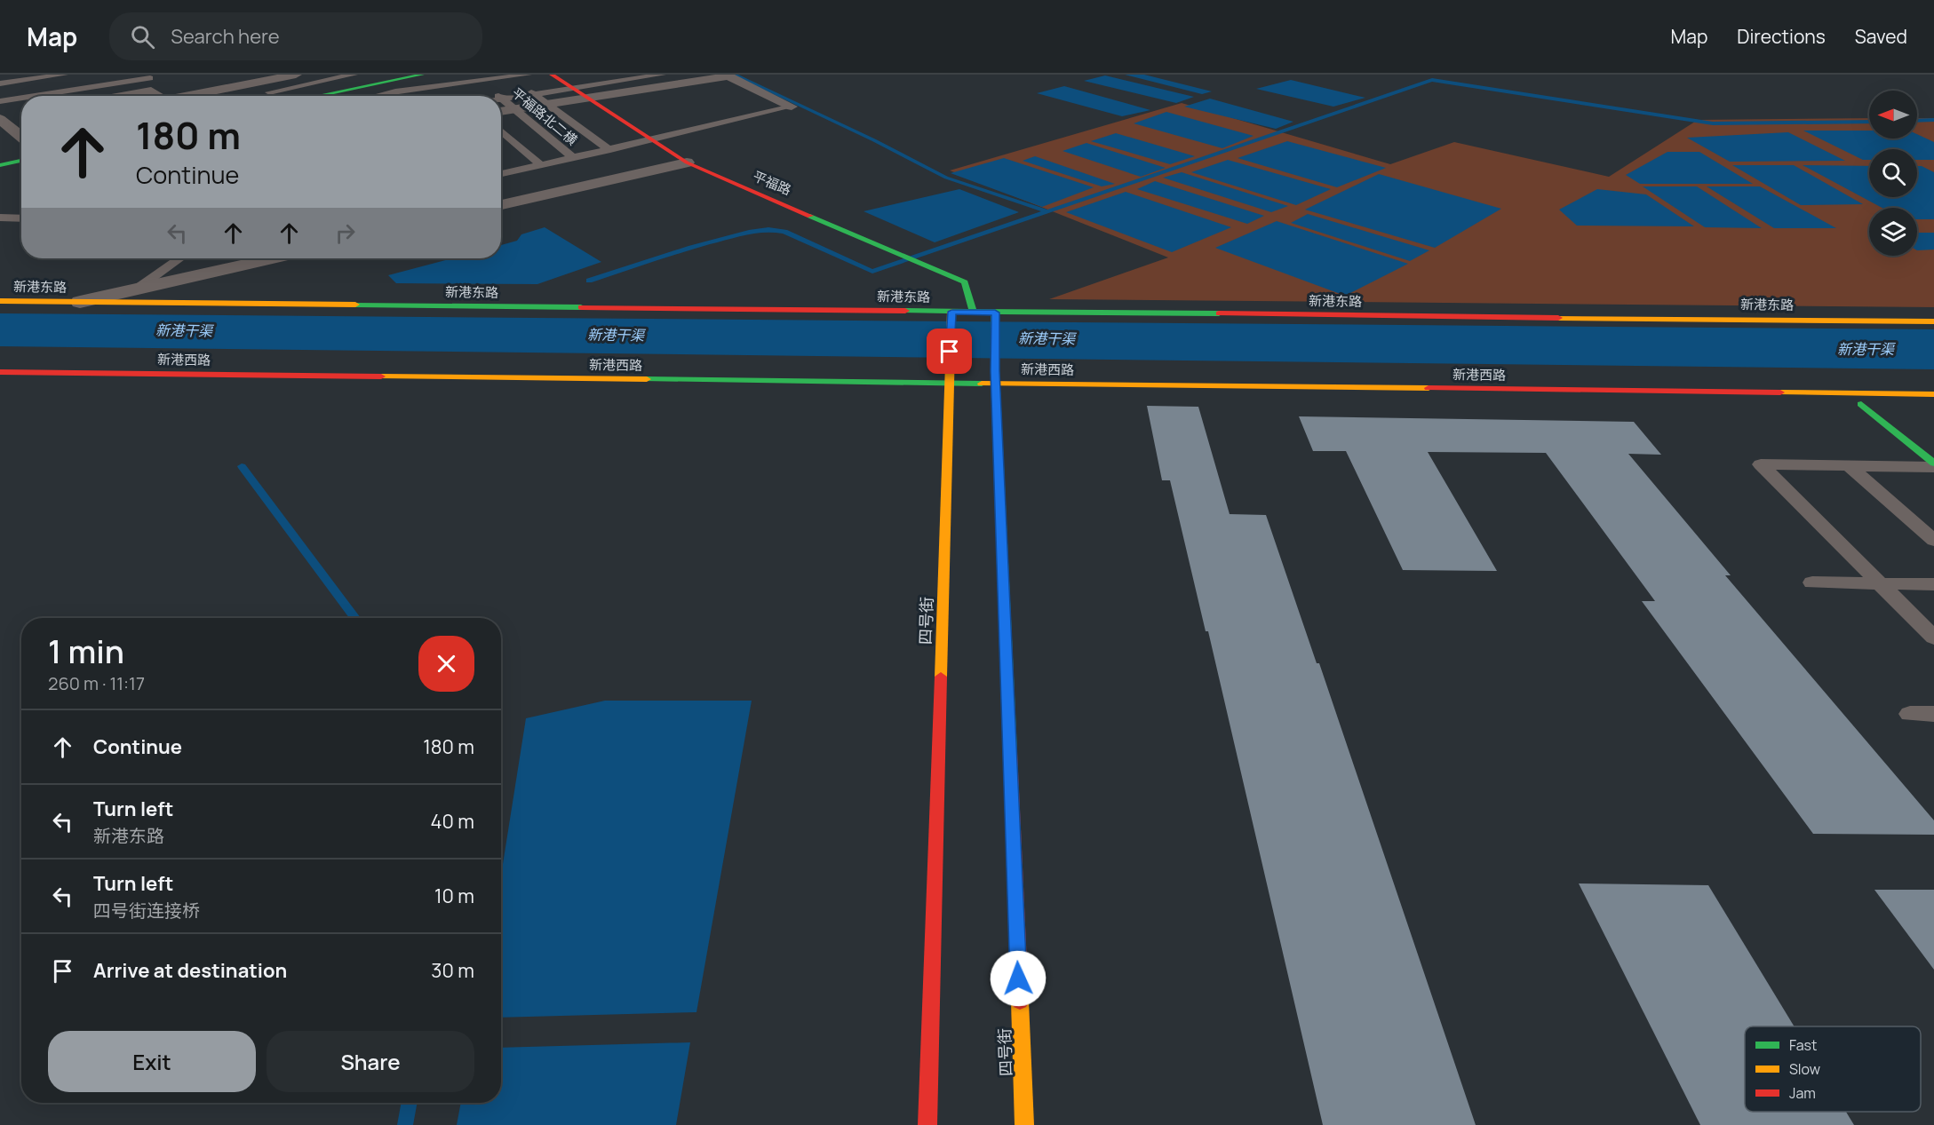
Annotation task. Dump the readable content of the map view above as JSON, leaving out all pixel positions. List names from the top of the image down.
{
  "streets": {
    "main road": [
      "平福路",
      "新港东路",
      "新港西路",
      "四号街"
    ],
    "lane": ["平福路北二横"]
  },
  "crossings": [
    ["平福路", "新港东路"],
    ["新港东路", "四号街"]
  ],
  "water": ["新港干渠"],
  "legend": ["Fast", "Slow", "Jam"],
  "north": "left",
  "page": {
    "header": "Map",
    "search": "Search here",
    "nav": ["Map", "Directions", "Saved"],
    "turn": ["180 m", "Continue"],
    "heading": ["1 min", "260 m · 11:17"],
    "list": [
      {
        "name": "Continue",
        "value": "180 m"
      },
      {
        "name": "Turn left",
        "note": "新港东路",
        "value": "40 m"
      },
      {
        "name": "Turn left",
        "note": "四号街连接桥",
        "value": "10 m"
      },
      {
        "name": "Arrive at destination",
        "value": "30 m"
      }
    ],
    "buttons": ["Exit", "Share"]
  }
}
